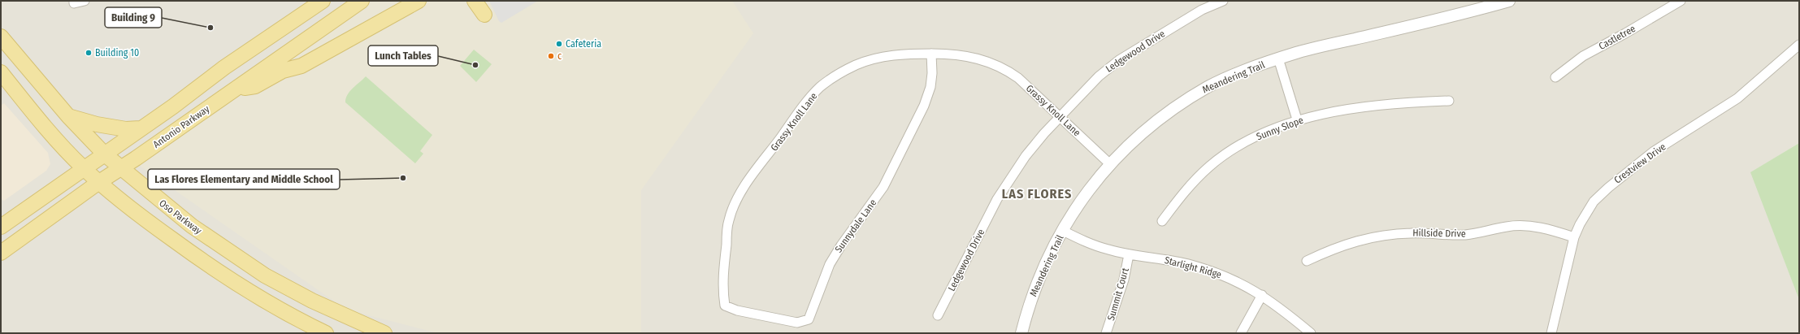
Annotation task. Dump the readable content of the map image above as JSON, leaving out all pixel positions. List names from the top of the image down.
{
  "streets": {
    "main road": ["Antonio Parkway", "Oso Parkway"],
    "street": [
      "Castletree",
      "Ledgewood Drive",
      "Meandering Trail",
      "Grassy Knoll Lane",
      "Sunny Slope",
      "Crestview Drive",
      "Sunnydale Lane",
      "Hillside Drive",
      "Starlight Ridge",
      "Summit Court"
    ]
  },
  "crossings": [
    ["Ledgewood Drive", "Grassy Knoll Lane"],
    ["Meandering Trail", "Grassy Knoll Lane"],
    ["Meandering Trail", "Starlight Ridge"],
    ["Grassy Knoll Lane", "Sunnydale Lane"],
    ["Antonio Parkway", "Oso Parkway"],
    ["Crestview Drive", "Hillside Drive"],
    ["Starlight Ridge", "Summit Court"]
  ],
  "districts": ["LAS FLORES"],
  "places": [
    "Building 9",
    "Cafeteria",
    "Building 10",
    "c",
    "Lunch Tables",
    "Las Flores Elementary and Middle School"
  ]
}
